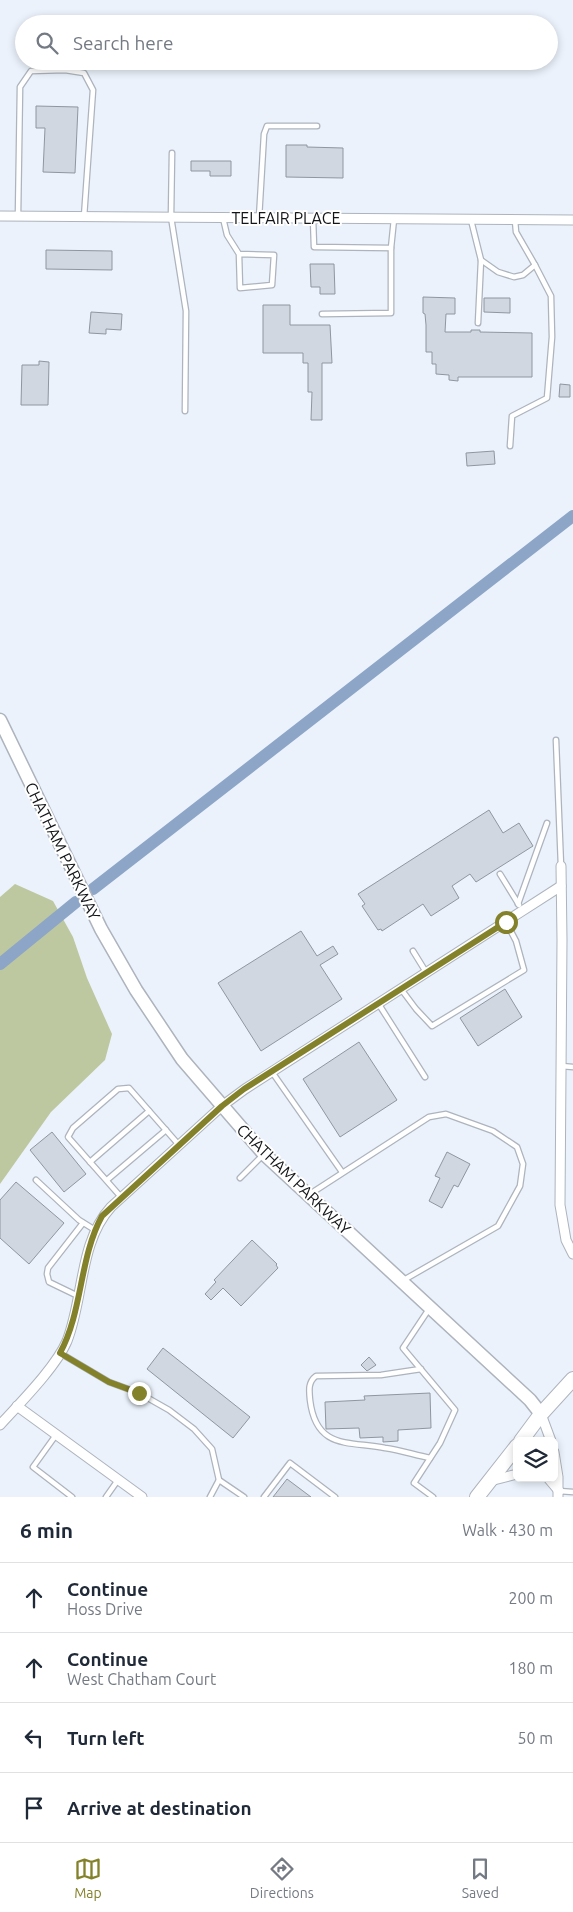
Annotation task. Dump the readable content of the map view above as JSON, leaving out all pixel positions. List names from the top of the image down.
{
  "streets": {
    "main road": ["CHATHAM PARKWAY"],
    "street": ["TELFAIR PLACE"]
  },
  "page": {
    "search": "Search here",
    "heading": ["6 min", "Walk · 430 m"],
    "list": [
      ["Continue", "Hoss Drive", "200 m"],
      ["Continue", "West Chatham Court", "180 m"],
      ["Turn left", "50 m"],
      "Arrive at destination"
    ],
    "nav": ["Map", "Directions", "Saved"]
  }
}
